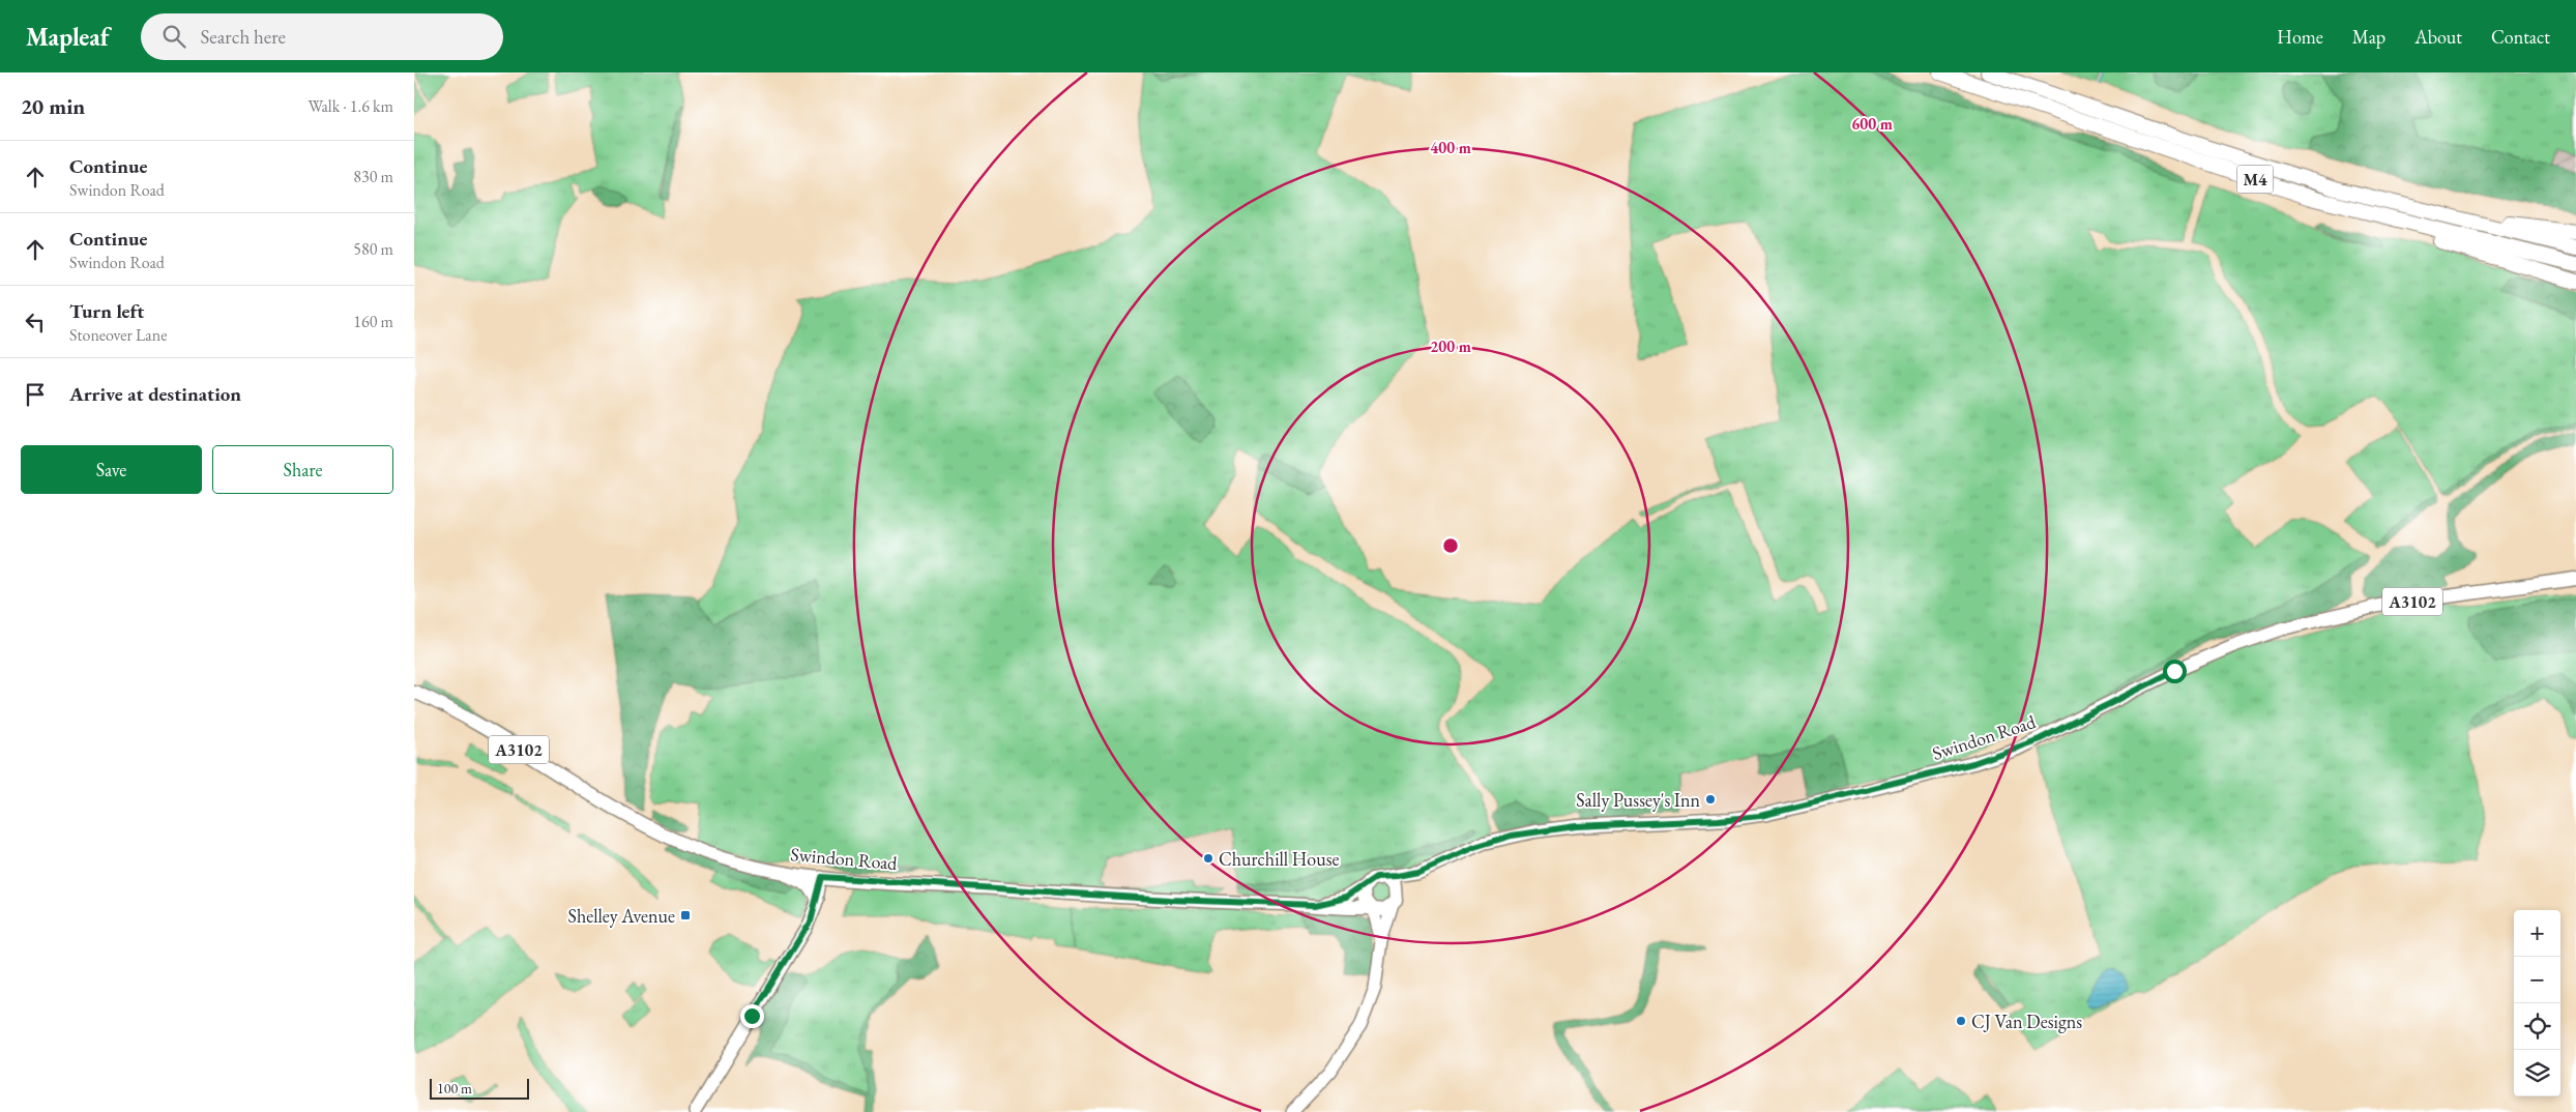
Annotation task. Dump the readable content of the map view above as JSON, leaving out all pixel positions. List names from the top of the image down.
{
  "streets": {
    "highway": ["M4"],
    "main road": ["A3102", "Swindon Road"]
  },
  "places": {
    "other": ["Sally Pussey's Inn", "Churchill House", "CJ Van Designs"],
    "transit": ["Shelley Avenue"]
  },
  "scale_bar": "100 m",
  "page": {
    "header": "Mapleaf",
    "search": "Search here",
    "nav": [
      "Home",
      "Map",
      "About",
      "Contact"
    ],
    "heading": ["20 min", "Walk · 1.6 km"],
    "list": [
      ["Continue", "Swindon Road", "830 m"],
      ["Continue", "Swindon Road", "580 m"],
      ["Turn left", "Stoneover Lane", "160 m"],
      "Arrive at destination"
    ],
    "buttons": ["Save", "Share"],
    "map_buttons": ["+", "−"],
    "scale": "100 m"
  },
  "rings": ["600 m", "400 m", "200 m"]
}
